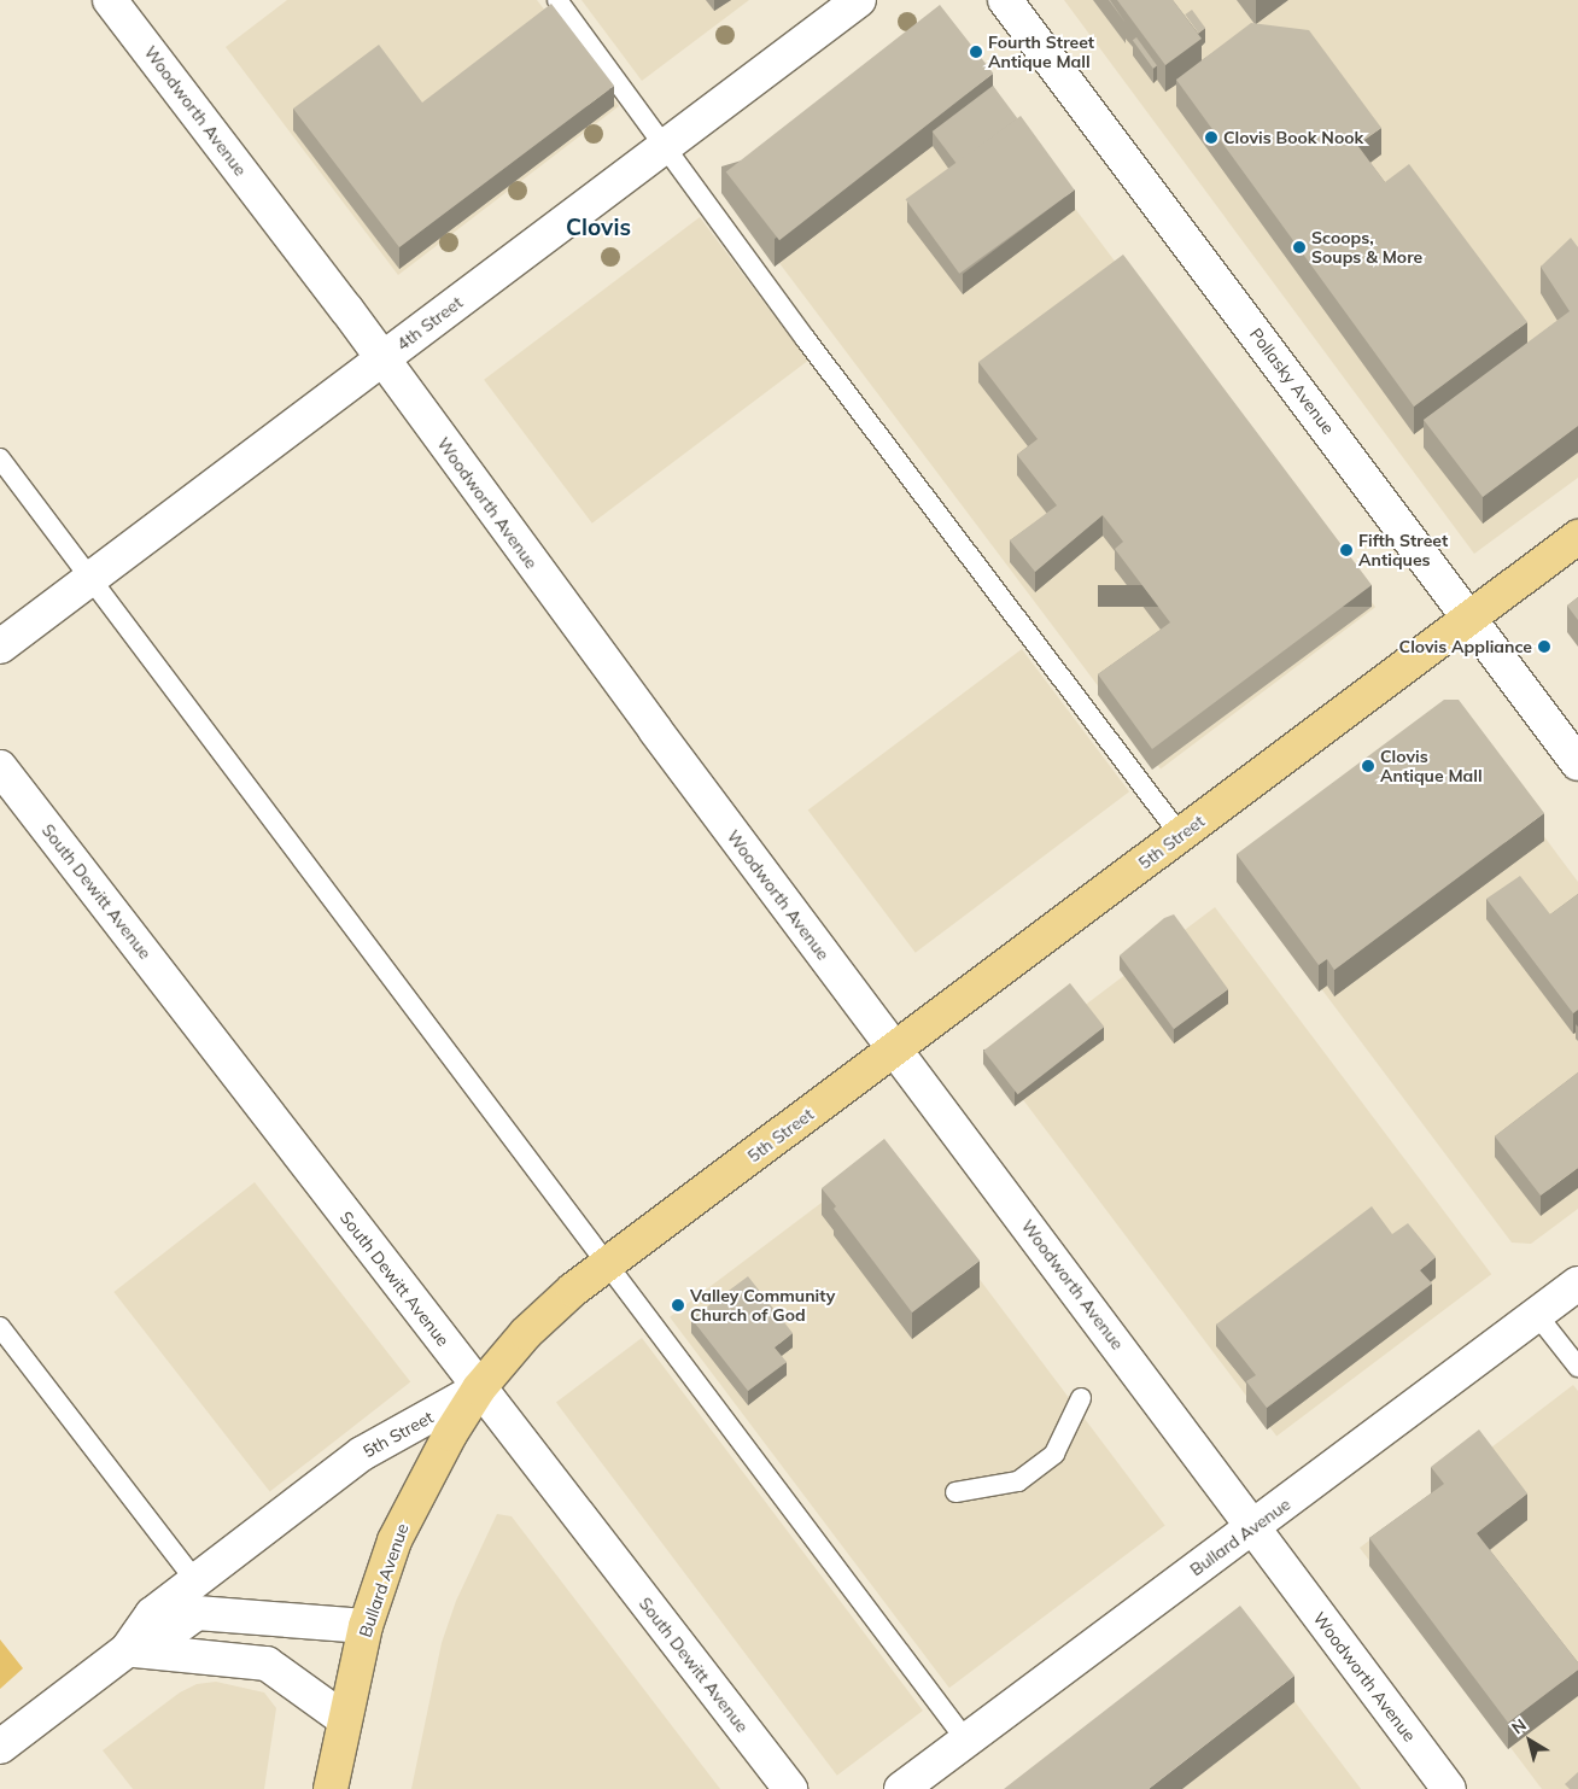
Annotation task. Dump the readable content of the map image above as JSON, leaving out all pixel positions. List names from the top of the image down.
{
  "streets": {
    "main road": ["5th Street", "Bullard Avenue"],
    "street": [
      "Woodworth Avenue",
      "4th Street",
      "Pollasky Avenue",
      "South Dewitt Avenue"
    ]
  },
  "crossings": [
    ["Woodworth Avenue", "4th Street"],
    ["Woodworth Avenue", "5th Street"],
    ["Woodworth Avenue", "Bullard Avenue"],
    ["Pollasky Avenue", "5th Street"],
    ["5th Street", "South Dewitt Avenue"],
    ["5th Street", "Bullard Avenue"],
    ["South Dewitt Avenue", "Bullard Avenue"]
  ],
  "districts": ["Clovis"],
  "places": [
    "Fourth Street Antique Mall",
    "Clovis Book Nook",
    "Scoops, Soups & More",
    "Fifth Street Antiques",
    "Clovis Appliance",
    "Clovis Antique Mall",
    "Valley Community Church of God"
  ],
  "north": "top left"
}
